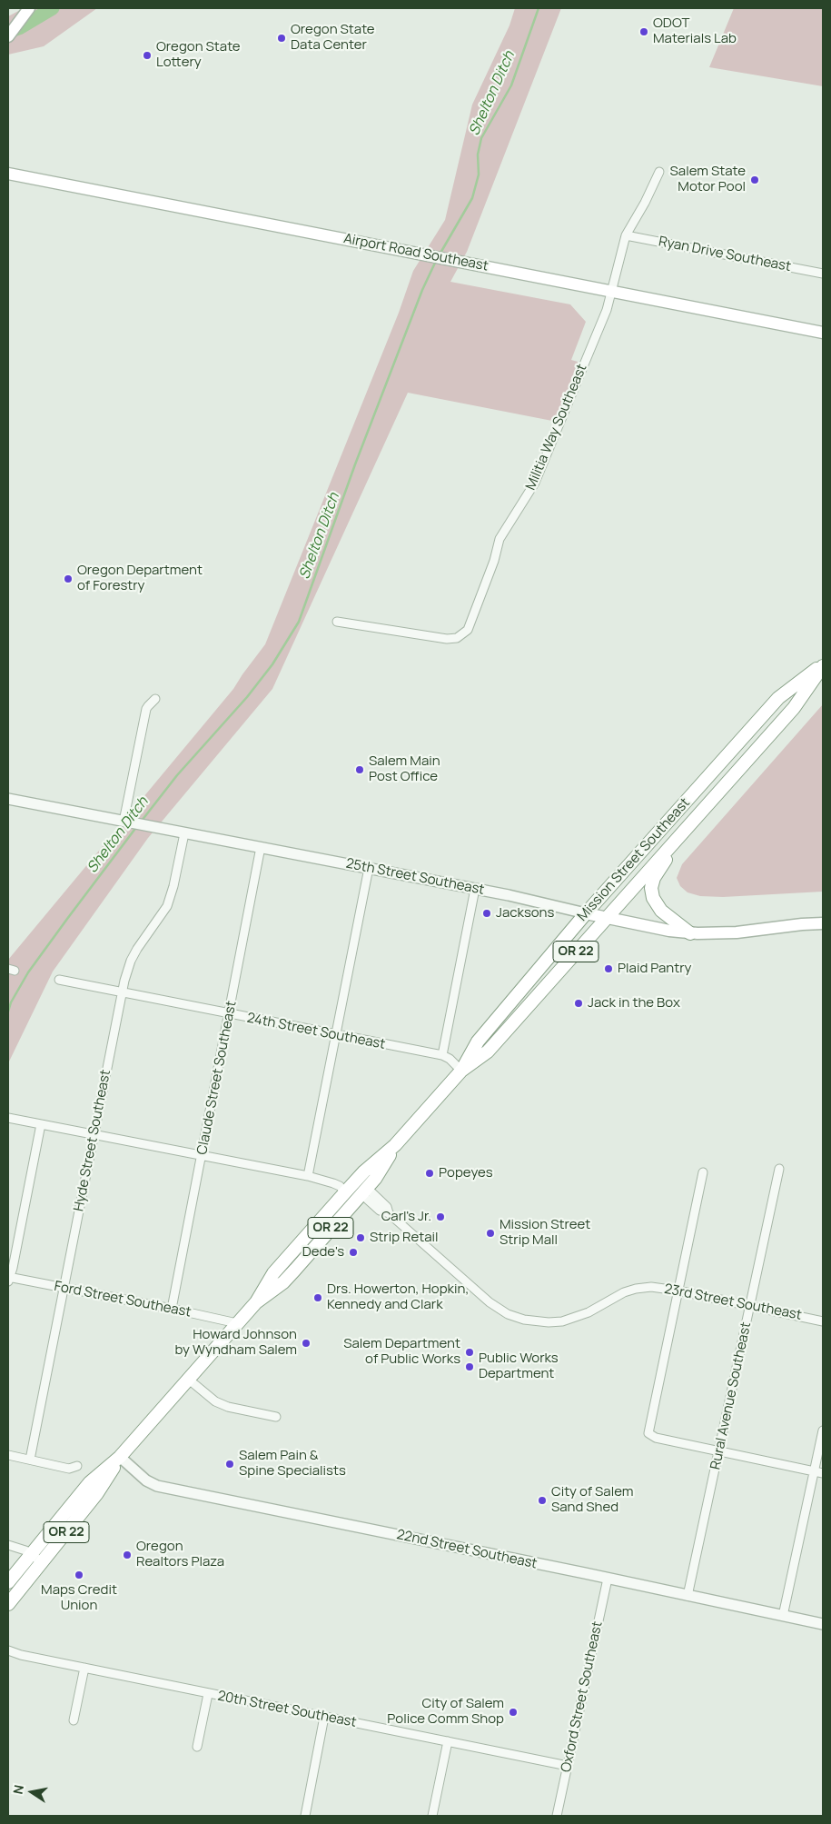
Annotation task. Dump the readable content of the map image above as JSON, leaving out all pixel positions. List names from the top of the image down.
{
  "streets": {
    "highway": ["Mission Street Southeast", "OR 22"],
    "main road": ["Airport Road Southeast", "25th Street Southeast"],
    "street": [
      "Ryan Drive Southeast",
      "Militia Way Southeast",
      "24th Street Southeast",
      "Claude Street Southeast",
      "Hyde Street Southeast",
      "Ford Street Southeast",
      "23rd Street Southeast",
      "Rural Avenue Southeast",
      "22nd Street Southeast",
      "Oxford Street Southeast",
      "20th Street Southeast"
    ]
  },
  "crossings": [
    ["Airport Road Southeast", "Militia Way Southeast"],
    ["Ryan Drive Southeast", "Militia Way Southeast"],
    ["Mission Street Southeast", "25th Street Southeast"],
    ["Mission Street Southeast", "24th Street Southeast"],
    ["Mission Street Southeast", "Ford Street Southeast"],
    ["Mission Street Southeast", "23rd Street Southeast"],
    ["Mission Street Southeast", "22nd Street Southeast"],
    ["25th Street Southeast", "Claude Street Southeast"],
    ["25th Street Southeast", "Hyde Street Southeast"],
    ["24th Street Southeast", "Claude Street Southeast"],
    ["24th Street Southeast", "Hyde Street Southeast"],
    ["Claude Street Southeast", "Ford Street Southeast"],
    ["Hyde Street Southeast", "Ford Street Southeast"],
    ["23rd Street Southeast", "Rural Avenue Southeast"],
    ["Rural Avenue Southeast", "22nd Street Southeast"],
    ["22nd Street Southeast", "Oxford Street Southeast"],
    ["Oxford Street Southeast", "20th Street Southeast"]
  ],
  "water": ["Shelton Ditch"],
  "places": [
    "ODOT Materials Lab",
    "Oregon State Data Center",
    "Oregon State Lottery",
    "Salem State Motor Pool",
    "Oregon Department of Forestry",
    "Salem Main Post Office",
    "Jacksons",
    "Plaid Pantry",
    "Jack in the Box",
    "Popeyes",
    "Carl's Jr.",
    "Mission Street Strip Mall",
    "Strip Retail",
    "Dede's",
    "Drs. Howerton, Hopkin, Kennedy and Clark",
    "Howard Johnson by Wyndham Salem",
    "Salem Department of Public Works",
    "Public Works Department",
    "Salem Pain & Spine Specialists",
    "City of Salem Sand Shed",
    "Oregon Realtors Plaza",
    "Maps Credit Union",
    "City of Salem Police Comm Shop"
  ],
  "north": "left"
}
